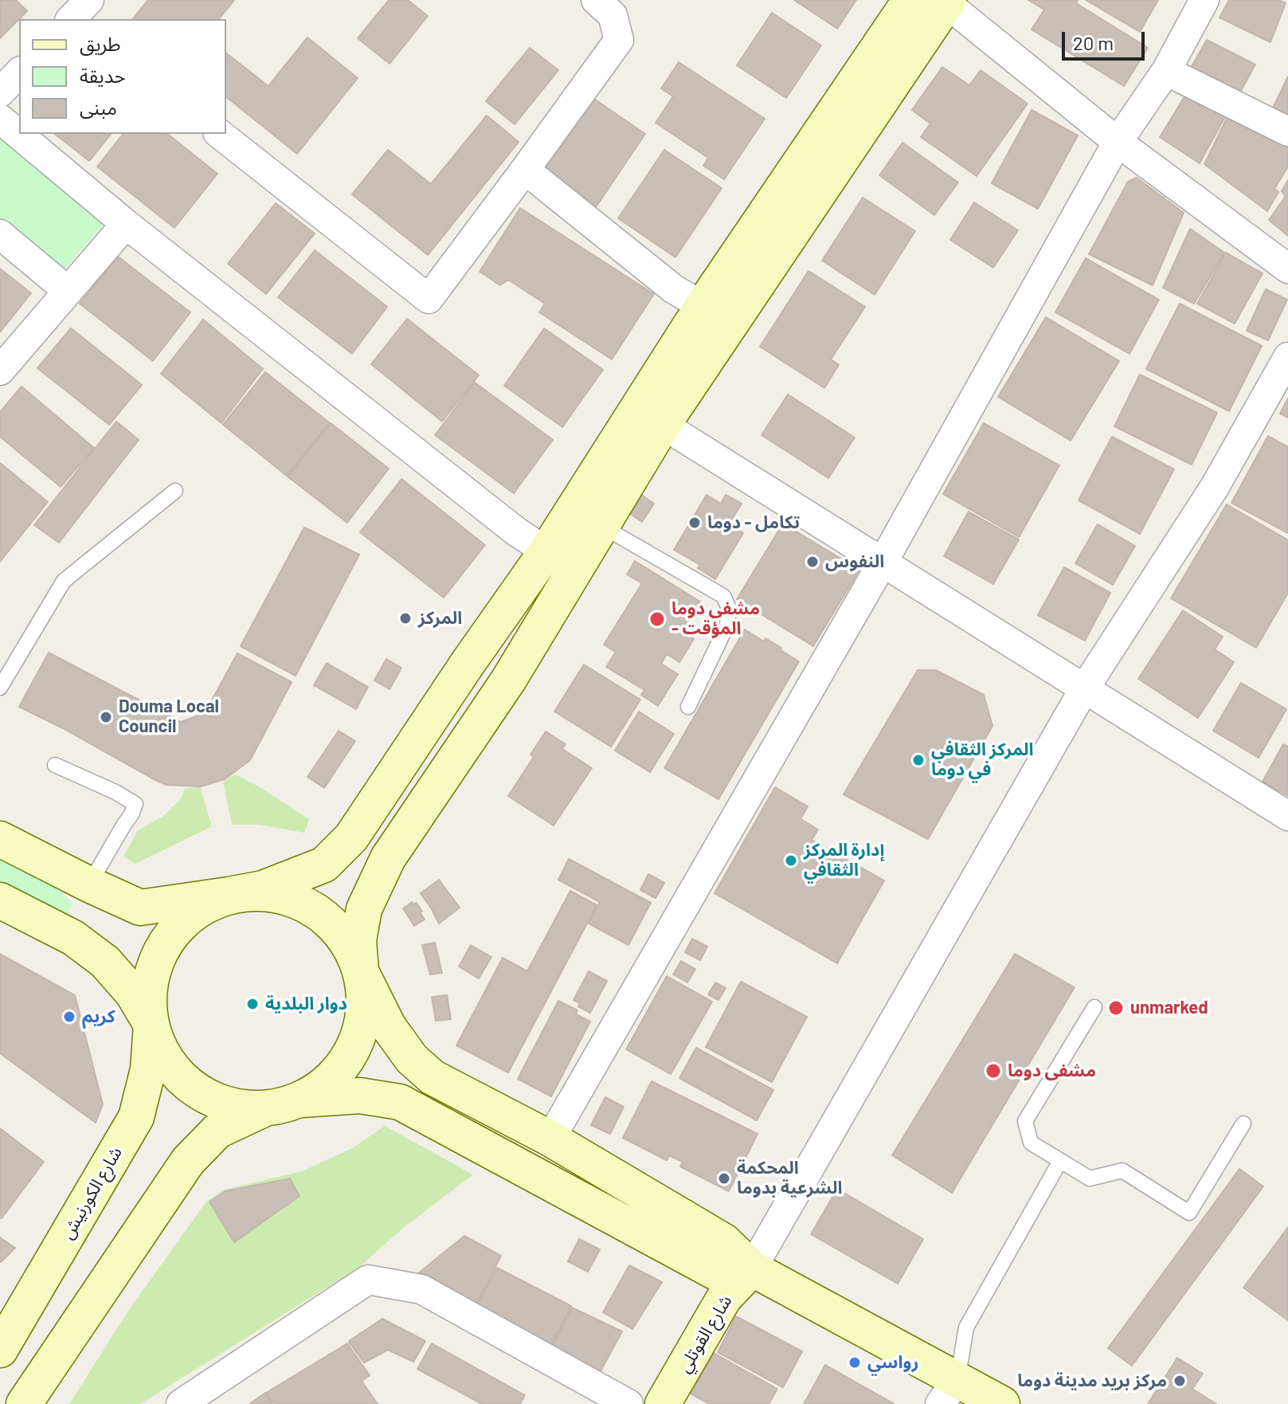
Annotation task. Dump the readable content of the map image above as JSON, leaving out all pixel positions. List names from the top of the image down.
{
  "streets": {
    "main road": ["شارع الكورنيش", "شارع القوتلي"]
  },
  "places": [
    "تكامل - دوما",
    "النفوس",
    "المركز",
    "مشفى دوما - المؤقت",
    "Douma Local Council",
    "المركز الثقافي في دوما",
    "إدارة المركز الثقافي",
    "دوار البلدية",
    "unmarked",
    "كريم",
    "مشفى دوما",
    "المحكمة الشرعية بدوما",
    "رواسي",
    "مركز بريد مدينة دوما"
  ],
  "legend": ["طريق", "حديقة", "مبنى"],
  "scale_bar": "20 m"
}
